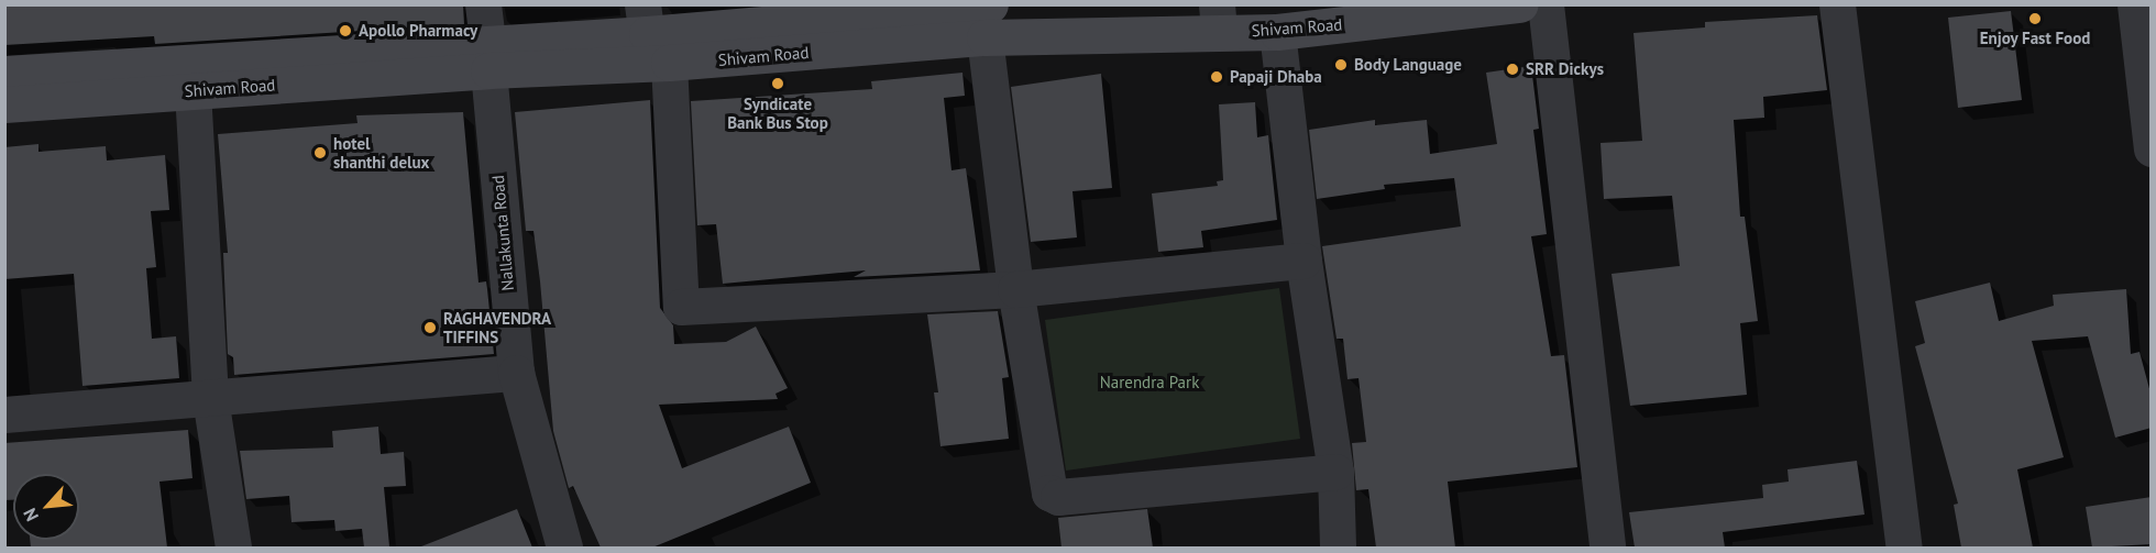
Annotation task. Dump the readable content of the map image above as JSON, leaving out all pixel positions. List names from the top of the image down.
{
  "streets": {
    "main road": ["Shivam Road"],
    "street": ["Nallakunta Road"]
  },
  "crossings": [
    ["Shivam Road", "Nallakunta Road"]
  ],
  "parks": ["Narendra Park"],
  "places": [
    "Enjoy Fast Food",
    "Apollo Pharmacy",
    "Body Language",
    "SRR Dickys",
    "Papaji Dhaba",
    "Syndicate Bank Bus Stop",
    "hotel shanthi delux",
    "RAGHAVENDRA TIFFINS"
  ],
  "north": "bottom left"
}
